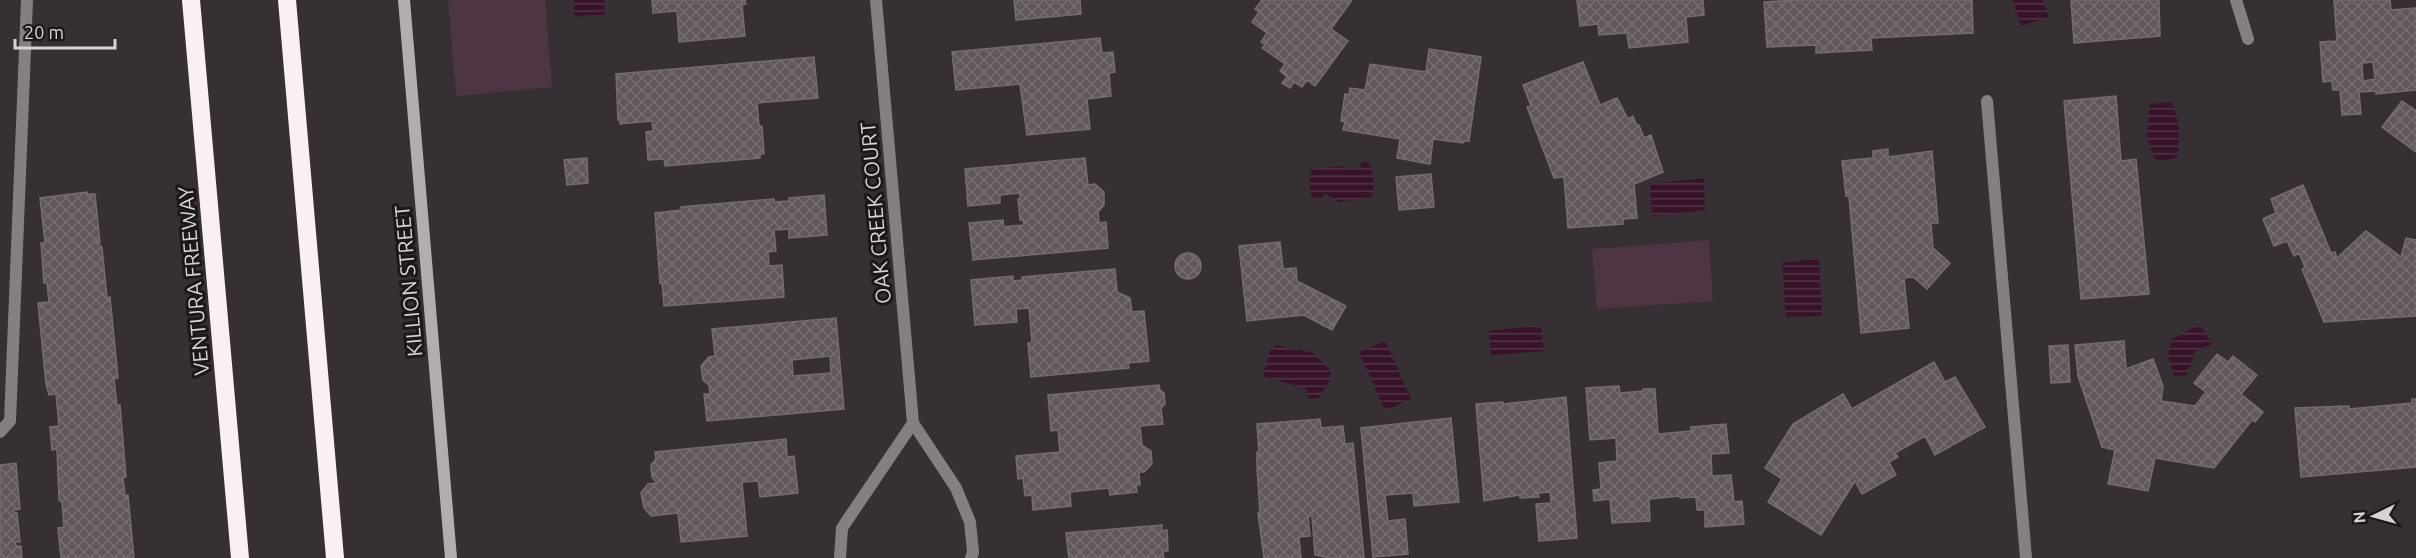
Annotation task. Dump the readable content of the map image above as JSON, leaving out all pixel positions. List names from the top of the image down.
{
  "streets": {
    "highway": ["VENTURA FREEWAY"],
    "street": ["OAK CREEK COURT", "KILLION STREET"]
  },
  "scale_bar": "20 m",
  "north": "left"
}
